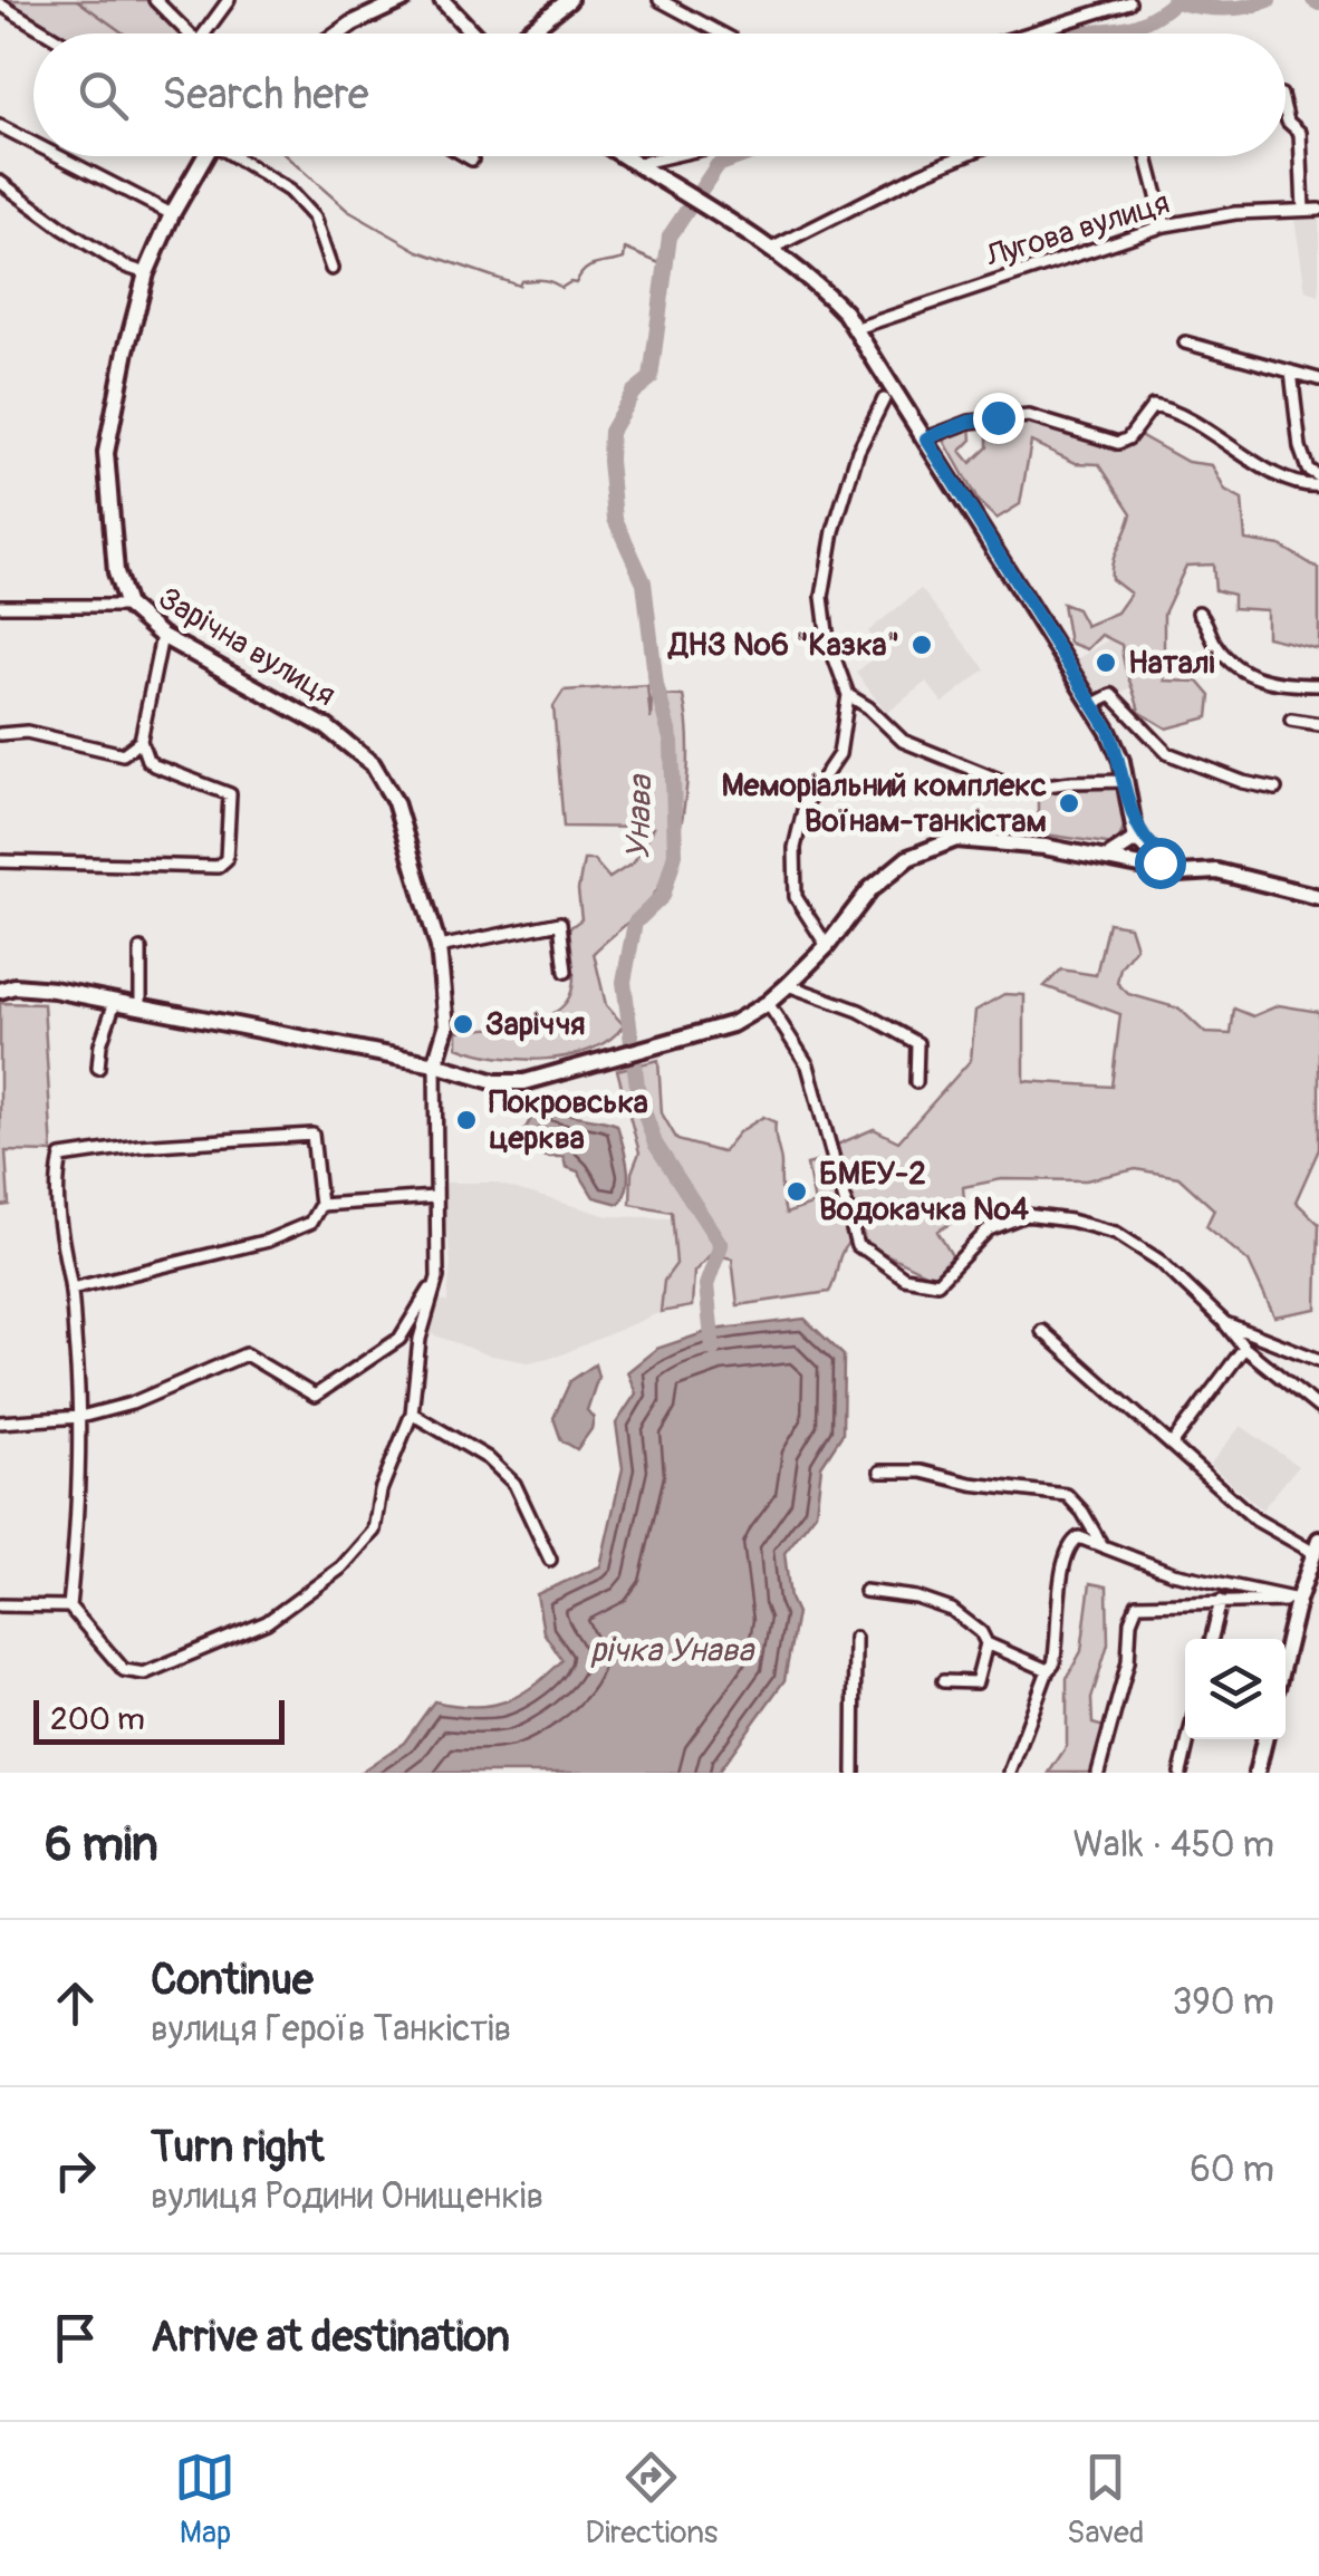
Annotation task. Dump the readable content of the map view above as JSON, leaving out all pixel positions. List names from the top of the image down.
{
  "streets": {
    "street": ["Лугова вулиця", "Зарічна вулиця"]
  },
  "water": ["Унава", "річка Унава"],
  "places": [
    "ДНЗ №6 \"Казка\"",
    "Наталі",
    "Меморіальний комплекс Воїнам-танкістам",
    "Заріччя",
    "Покровська церква",
    "БМЕУ-2 Водокачка №4"
  ],
  "scale_bar": "200 m",
  "page": {
    "search": "Search here",
    "scale": "200 m",
    "heading": ["6 min", "Walk · 450 m"],
    "list": [
      ["Continue", "вулиця Героїв Танкістів", "390 m"],
      ["Turn right", "вулиця Родини Онищенків", "60 m"],
      "Arrive at destination"
    ],
    "nav": ["Map", "Directions", "Saved"]
  }
}
